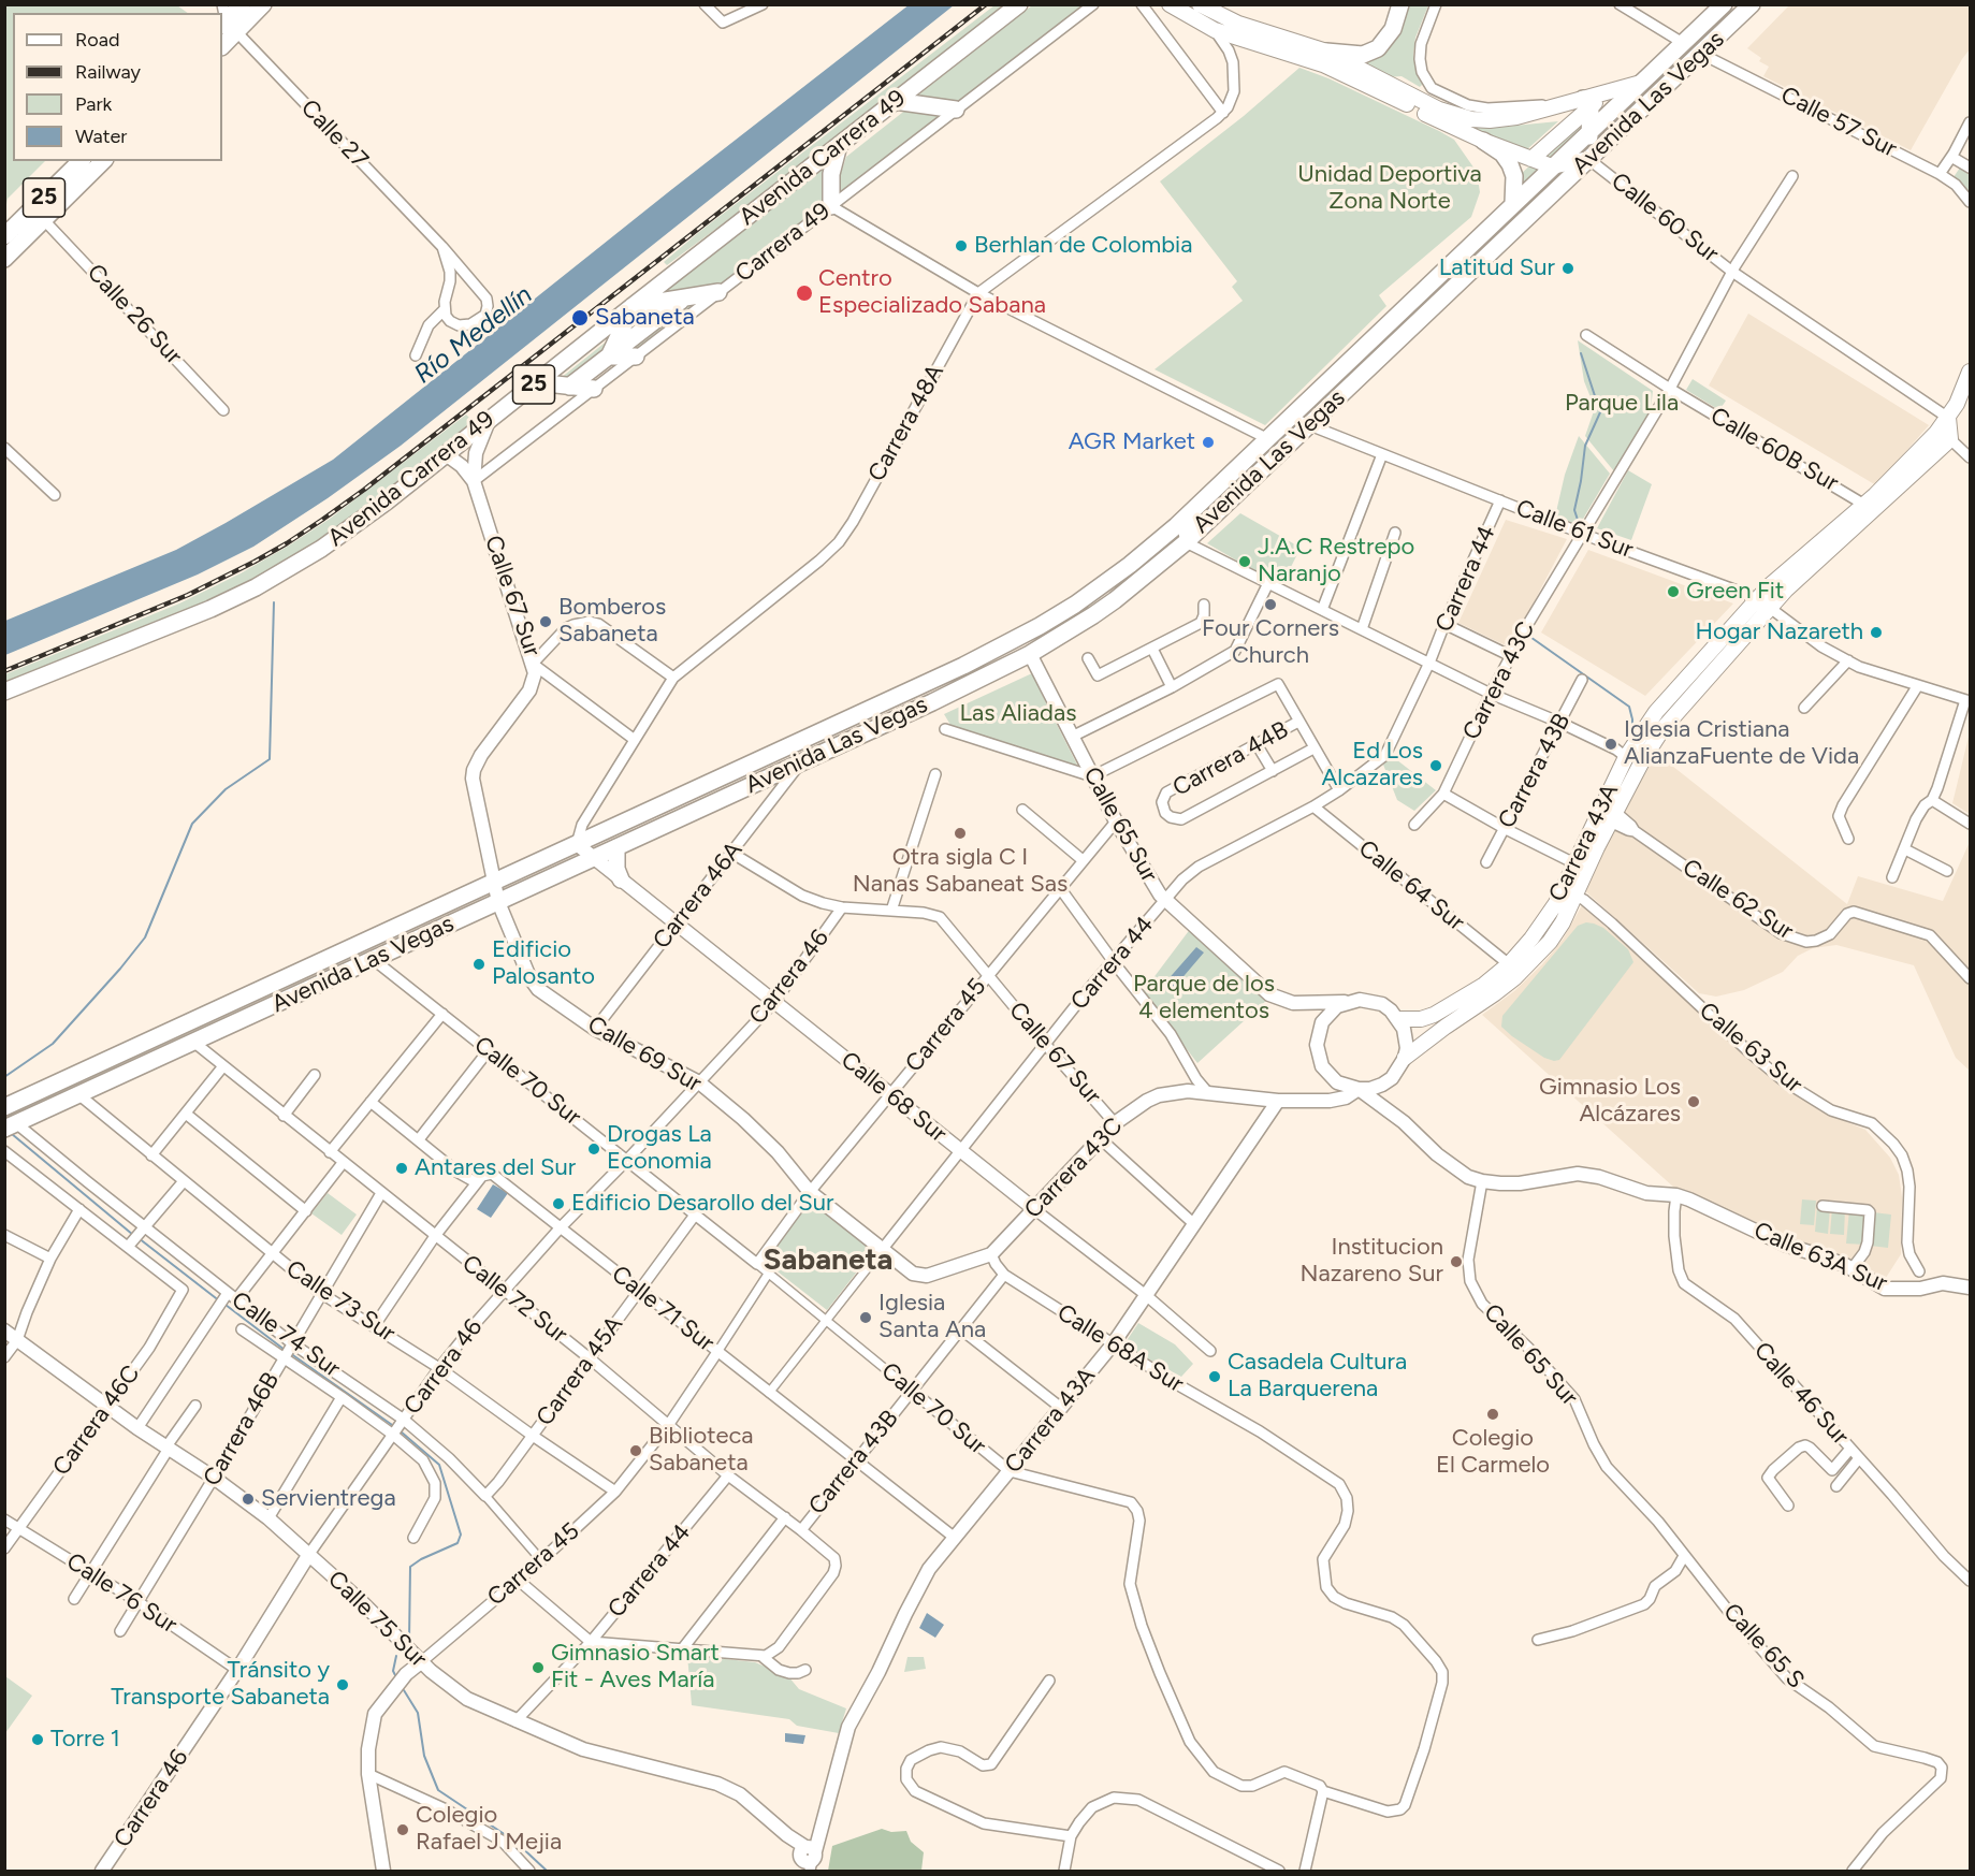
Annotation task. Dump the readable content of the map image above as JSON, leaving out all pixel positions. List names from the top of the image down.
{
  "streets": {
    "main road": [
      "Avenida Las Vegas",
      "Avenida Carrera 49",
      "25",
      "Calle 60 Sur",
      "Carrera 43A"
    ],
    "street": [
      "Calle 57 Sur",
      "Calle 27",
      "Carrera 49",
      "Calle 26 Sur",
      "Carrera 48A",
      "Calle 60B Sur",
      "Calle 61 Sur",
      "Carrera 44",
      "Calle 67 Sur",
      "Carrera 43C",
      "Carrera 44B",
      "Carrera 43B",
      "Calle 65 Sur",
      "Calle 64 Sur",
      "Carrera 46A",
      "Calle 62 Sur",
      "Carrera 46",
      "Carrera 45",
      "Calle 63 Sur",
      "Calle 69 Sur",
      "Calle 70 Sur",
      "Calle 68 Sur",
      "Calle 63A Sur",
      "Calle 72 Sur",
      "Calle 73 Sur",
      "Calle 71 Sur",
      "Calle 74 Sur",
      "Calle 68A Sur",
      "Carrera 45A",
      "Calle 46 Sur",
      "Carrera 46C",
      "Carrera 46B",
      "Calle 76 Sur",
      "Calle 75 Sur",
      "Calle 65 S"
    ]
  },
  "crossings": [
    ["Avenida Las Vegas", "Calle 57 Sur"],
    ["Avenida Las Vegas", "Calle 60 Sur"],
    ["Avenida Las Vegas", "Carrera 48A"],
    ["Avenida Las Vegas", "Calle 61 Sur"],
    ["Avenida Las Vegas", "Calle 65 Sur"],
    ["Avenida Las Vegas", "Carrera 46A"],
    ["Avenida Las Vegas", "Calle 69 Sur"],
    ["Avenida Las Vegas", "Calle 70 Sur"],
    ["Avenida Las Vegas", "Calle 68 Sur"],
    ["Avenida Las Vegas", "Calle 72 Sur"],
    ["Avenida Las Vegas", "Calle 73 Sur"],
    ["Avenida Las Vegas", "Calle 74 Sur"],
    ["Avenida Carrera 49", "Calle 67 Sur"],
    ["25", "Calle 26 Sur"],
    ["Calle 60 Sur", "Carrera 43A"],
    ["Carrera 49", "Calle 67 Sur"],
    ["Carrera 48A", "Calle 67 Sur"],
    ["Carrera 48A", "Calle 68 Sur"],
    ["Calle 60B Sur", "Carrera 43A"],
    ["Calle 61 Sur", "Carrera 44"],
    ["Calle 61 Sur", "Carrera 43C"],
    ["Calle 61 Sur", "Carrera 43A"],
    ["Carrera 44", "Calle 67 Sur"],
    ["Carrera 44", "Calle 65 Sur"],
    ["Carrera 44", "Calle 64 Sur"],
    ["Carrera 44", "Calle 69 Sur"],
    ["Carrera 44", "Calle 70 Sur"],
    ["Carrera 44", "Calle 68 Sur"],
    ["Carrera 44", "Calle 72 Sur"],
    ["Carrera 44", "Calle 71 Sur"],
    ["Carrera 44", "Calle 75 Sur"],
    ["Calle 67 Sur", "Carrera 43C"],
    ["Calle 67 Sur", "Carrera 43A"],
    ["Calle 67 Sur", "Carrera 46A"],
    ["Calle 67 Sur", "Carrera 46"],
    ["Calle 67 Sur", "Carrera 45"],
    ["Calle 67 Sur", "Calle 69 Sur"],
    ["Carrera 43C", "Carrera 43A"],
    ["Carrera 43C", "Calle 69 Sur"],
    ["Carrera 43C", "Calle 68 Sur"],
    ["Carrera 43C", "Calle 68A Sur"],
    ["Carrera 43B", "Calle 70 Sur"],
    ["Carrera 43B", "Calle 72 Sur"],
    ["Carrera 43B", "Calle 71 Sur"],
    ["Carrera 43B", "Calle 68A Sur"],
    ["Calle 65 Sur", "Carrera 43A"],
    ["Calle 65 Sur", "Carrera 45"],
    ["Calle 65 Sur", "Calle 65 S"],
    ["Carrera 43A", "Calle 64 Sur"],
    ["Carrera 43A", "Calle 62 Sur"],
    ["Carrera 43A", "Calle 63 Sur"],
    ["Carrera 43A", "Calle 70 Sur"],
    ["Carrera 43A", "Calle 68 Sur"],
    ["Carrera 43A", "Calle 71 Sur"],
    ["Carrera 43A", "Calle 68A Sur"],
    ["Carrera 43A", "Calle 75 Sur"],
    ["Carrera 46A", "Calle 69 Sur"],
    ["Carrera 46A", "Calle 68 Sur"],
    ["Carrera 46", "Calle 69 Sur"],
    ["Carrera 46", "Calle 70 Sur"],
    ["Carrera 46", "Calle 68 Sur"],
    ["Carrera 46", "Calle 72 Sur"],
    ["Carrera 46", "Calle 73 Sur"],
    ["Carrera 46", "Calle 71 Sur"],
    ["Carrera 46", "Calle 74 Sur"],
    ["Carrera 46", "Calle 76 Sur"],
    ["Carrera 46", "Calle 75 Sur"],
    ["Carrera 45", "Calle 69 Sur"],
    ["Carrera 45", "Calle 70 Sur"],
    ["Carrera 45", "Calle 68 Sur"],
    ["Carrera 45", "Calle 72 Sur"],
    ["Carrera 45", "Calle 73 Sur"],
    ["Carrera 45", "Calle 71 Sur"],
    ["Carrera 45", "Calle 74 Sur"],
    ["Carrera 45", "Calle 75 Sur"],
    ["Calle 70 Sur", "Calle 68A Sur"],
    ["Calle 70 Sur", "Carrera 45A"],
    ["Calle 63A Sur", "Calle 46 Sur"],
    ["Calle 72 Sur", "Carrera 45A"],
    ["Calle 72 Sur", "Carrera 46B"],
    ["Calle 73 Sur", "Carrera 45A"],
    ["Calle 73 Sur", "Carrera 46B"],
    ["Calle 71 Sur", "Carrera 45A"],
    ["Calle 74 Sur", "Carrera 45A"],
    ["Calle 74 Sur", "Carrera 46B"],
    ["Carrera 46C", "Calle 76 Sur"],
    ["Carrera 46C", "Calle 75 Sur"],
    ["Carrera 46B", "Calle 76 Sur"],
    ["Carrera 46B", "Calle 75 Sur"]
  ],
  "districts": ["Sabaneta"],
  "water": ["Río Medellín"],
  "parks": [
    "Unidad Deportiva Zona Norte",
    "Parque Lila",
    "Las Aliadas",
    "Parque de los 4 elementos"
  ],
  "places": [
    "Berhlan de Colombia",
    "Latitud Sur",
    "Centro Especializado Sabana",
    "Sabaneta",
    "AGR Market",
    "J.A.C Restrepo Naranjo",
    "Green Fit",
    "Four Corners Church",
    "Bomberos Sabaneta",
    "Hogar Nazareth",
    "Iglesia Cristiana AlianzaFuente de Vida",
    "Ed Los Alcazares",
    "Otra sigla C I Nanas Sabaneat Sas",
    "Edificio Palosanto",
    "Gimnasio Los Alcázares",
    "Drogas La Economia",
    "Antares del Sur",
    "Edificio Desarollo del Sur",
    "Institucion Nazareno Sur",
    "Iglesia Santa Ana",
    "Casadela Cultura La Barquerena",
    "Colegio El Carmelo",
    "Biblioteca Sabaneta",
    "Servientrega",
    "Gimnasio Smart Fit - Aves María",
    "Tránsito y Transporte Sabaneta",
    "Torre 1",
    "Colegio Rafael J Mejia"
  ],
  "legend": [
    "Road",
    "Railway",
    "Park",
    "Water"
  ]
}
